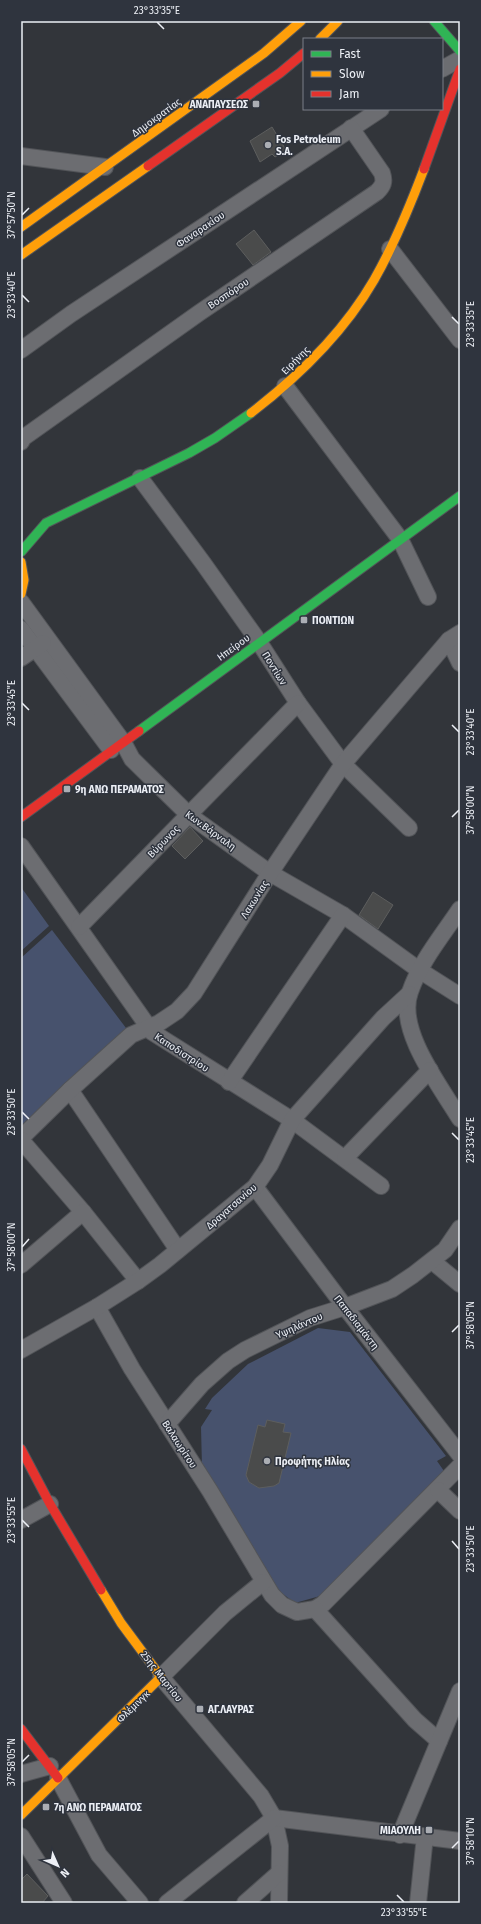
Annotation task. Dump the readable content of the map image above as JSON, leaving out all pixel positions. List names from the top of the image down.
{
  "streets": {
    "street": [
      "Δημοκρατίας",
      "Φαναρακίου",
      "Βοσπόρου",
      "Ειρήνης",
      "Ηπείρου",
      "Ποντίων",
      "Κων.Βάρναλη",
      "Βύρωνος",
      "Λακωνίας",
      "Καποδιστρίου",
      "Δραγατσανίου",
      "Παπαδιαμάντη",
      "Υψηλάντου",
      "Βαλαωρίτου",
      "25ης Μαρτίου",
      "Φλέμινγκ"
    ]
  },
  "crossings": [
    ["Φαναρακίου", "Βοσπόρου"],
    ["Ειρήνης", "Ποντίων"],
    ["Ηπείρου", "Ποντίων"],
    ["Ηπείρου", "Κων.Βάρναλη"],
    ["Ποντίων", "Βύρωνος"],
    ["Ποντίων", "Λακωνίας"],
    ["Κων.Βάρναλη", "Βύρωνος"],
    ["Κων.Βάρναλη", "Λακωνίας"],
    ["Βύρωνος", "Καποδιστρίου"],
    ["Λακωνίας", "Καποδιστρίου"],
    ["Καποδιστρίου", "Δραγατσανίου"],
    ["Δραγατσανίου", "Παπαδιαμάντη"],
    ["Δραγατσανίου", "Βαλαωρίτου"],
    ["Παπαδιαμάντη", "Υψηλάντου"],
    ["Υψηλάντου", "Βαλαωρίτου"],
    ["Βαλαωρίτου", "Φλέμινγκ"],
    ["25ης Μαρτίου", "Φλέμινγκ"]
  ],
  "places": {
    "transit": [
      "ΑΝΑΠΑΥΣΕΩΣ",
      "ΠΟΝΤΙΩΝ",
      "9η ΑΝΩ ΠΕΡΑΜΑΤΟΣ",
      "ΑΓ.ΛΑΥΡΑΣ",
      "7η ΑΝΩ ΠΕΡΑΜΑΤΟΣ",
      "ΜΙΑΟΥΛΗ"
    ],
    "other": ["Fos Petroleum S.A.", "Προφήτης Ηλίας"]
  },
  "legend": ["Fast", "Slow", "Jam"],
  "north": "bottom right",
  "coordinates": [
    "23°33'35\"E",
    "37°57'50\"N",
    "23°33'40\"E",
    "23°33'45\"E",
    "37°58'00\"N",
    "23°33'50\"E",
    "37°58'05\"N",
    "23°33'55\"E",
    "37°58'10\"N"
  ]
}
